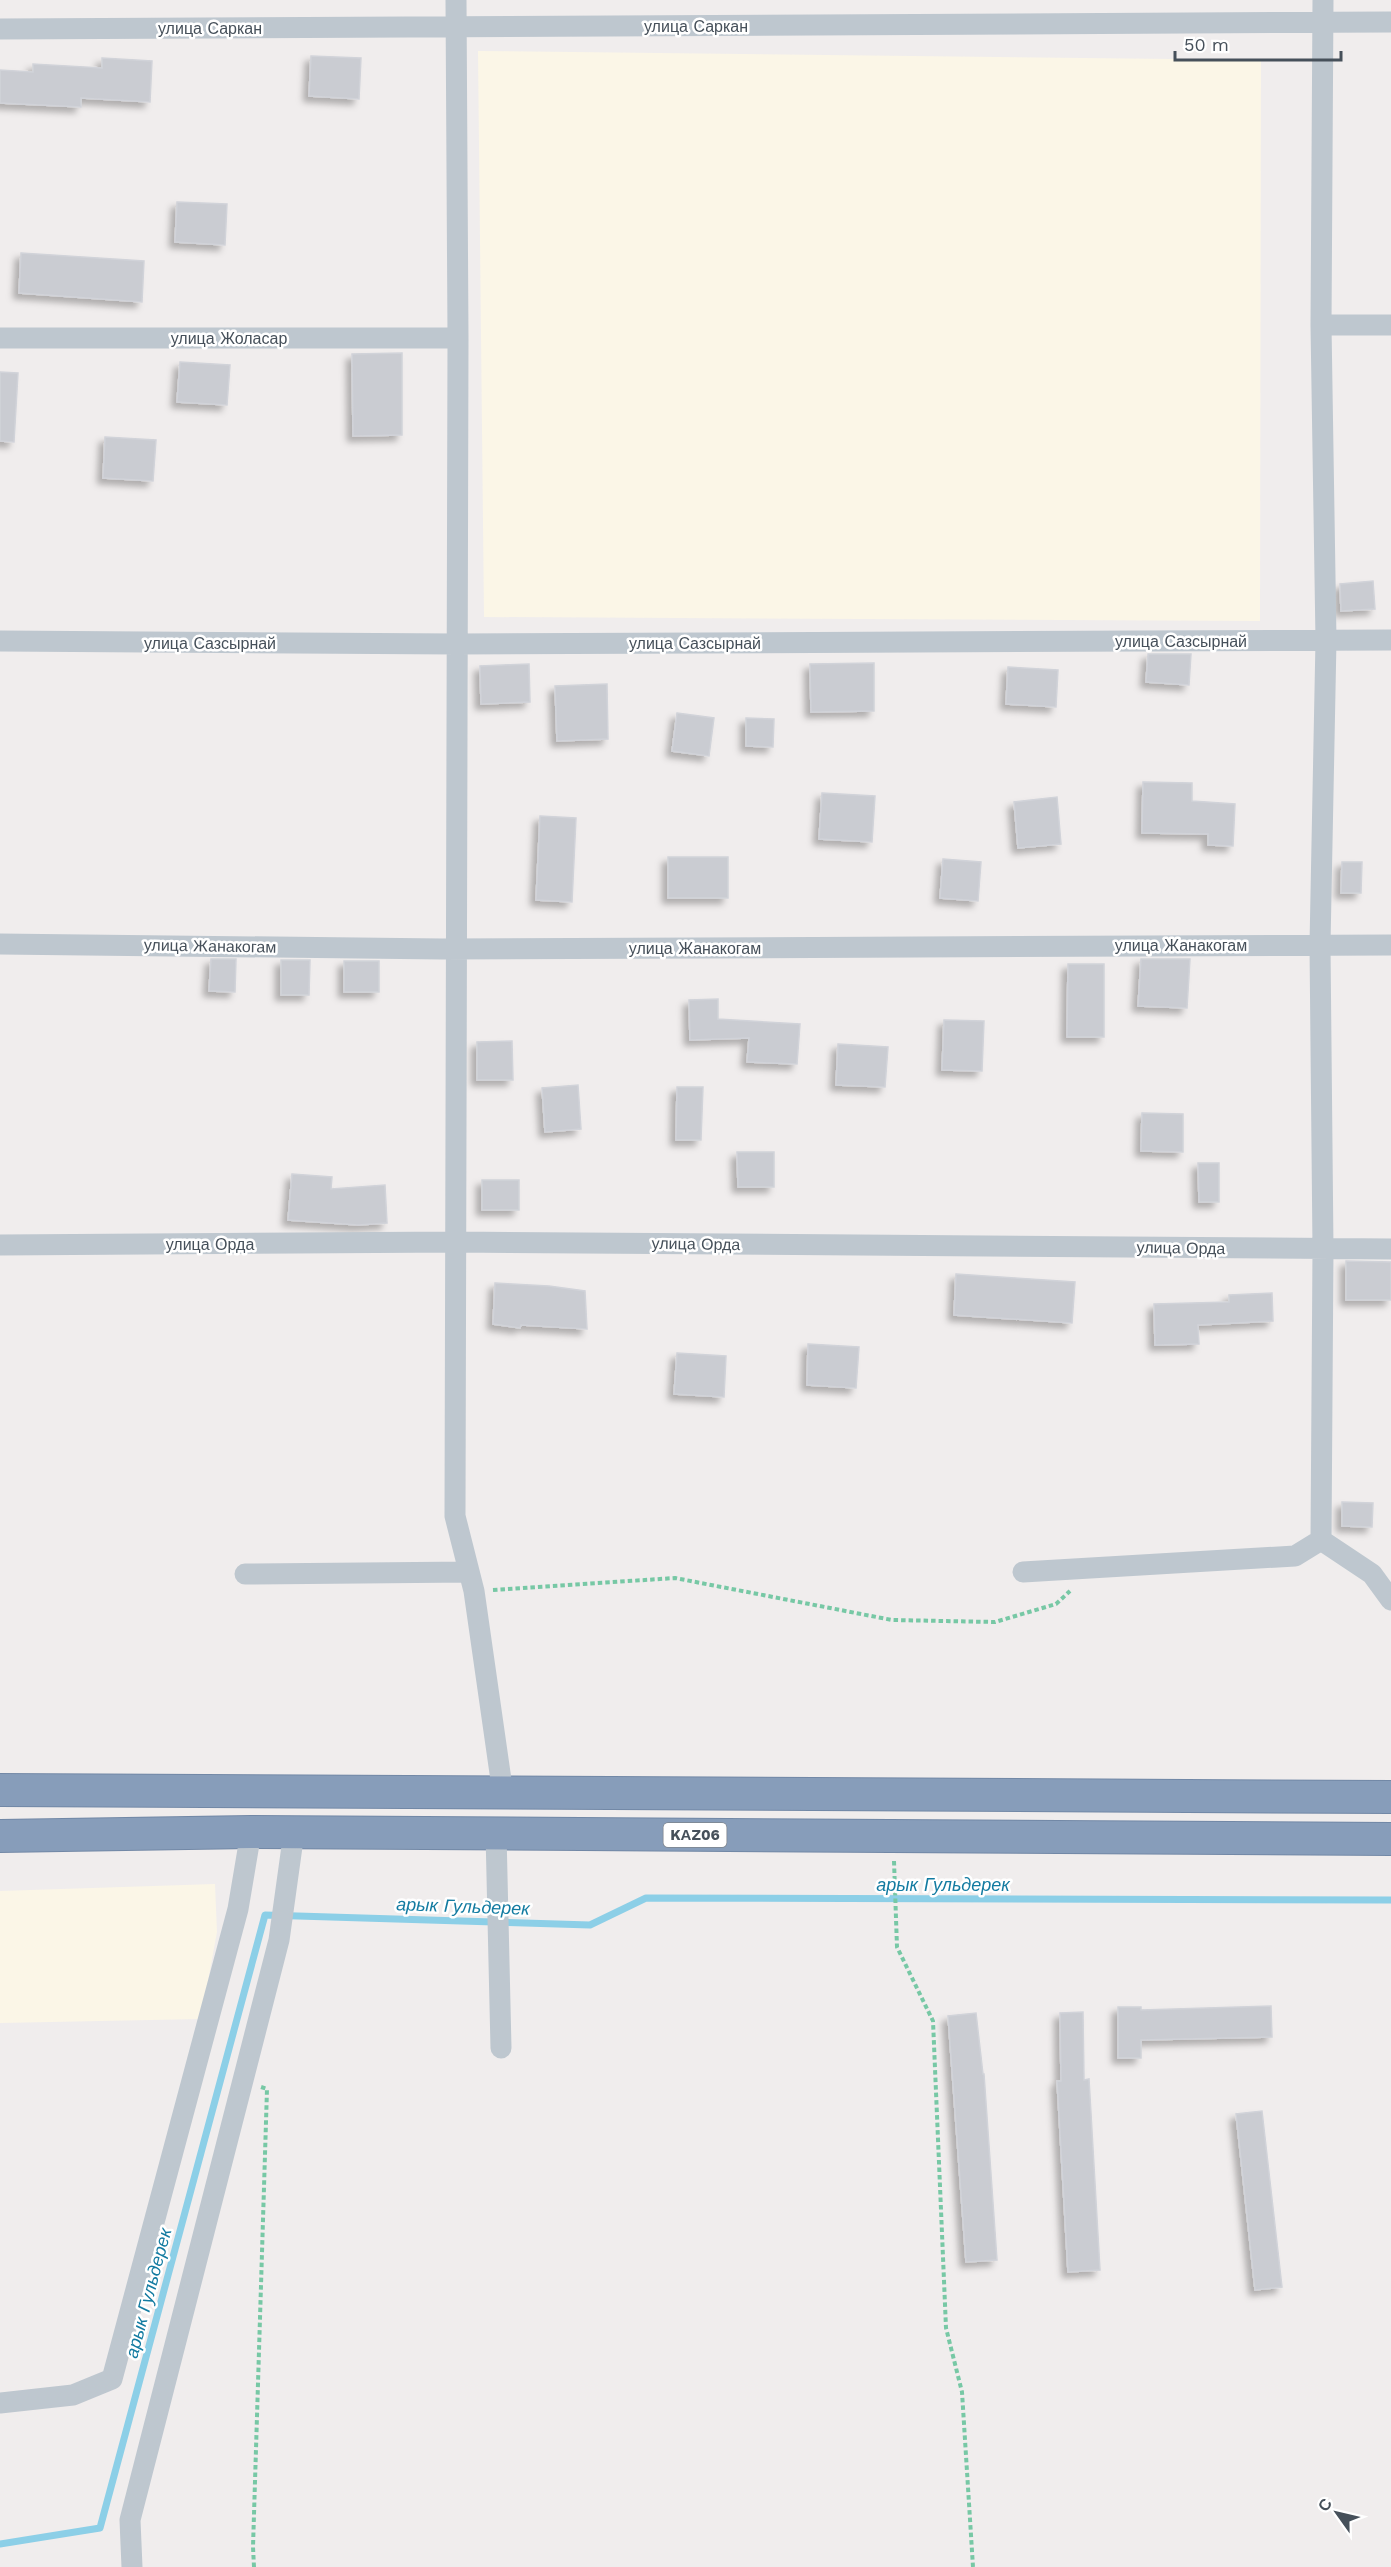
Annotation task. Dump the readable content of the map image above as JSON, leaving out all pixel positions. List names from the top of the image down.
{
  "streets": {
    "highway": ["KАZ06"],
    "street": [
      "улица Саркан",
      "улица Жоласар",
      "улица Сазсырнай",
      "улица Жанакогам",
      "улица Орда"
    ]
  },
  "water": ["арык Гульдерек"],
  "scale_bar": "50 m",
  "north": "top left"
}
